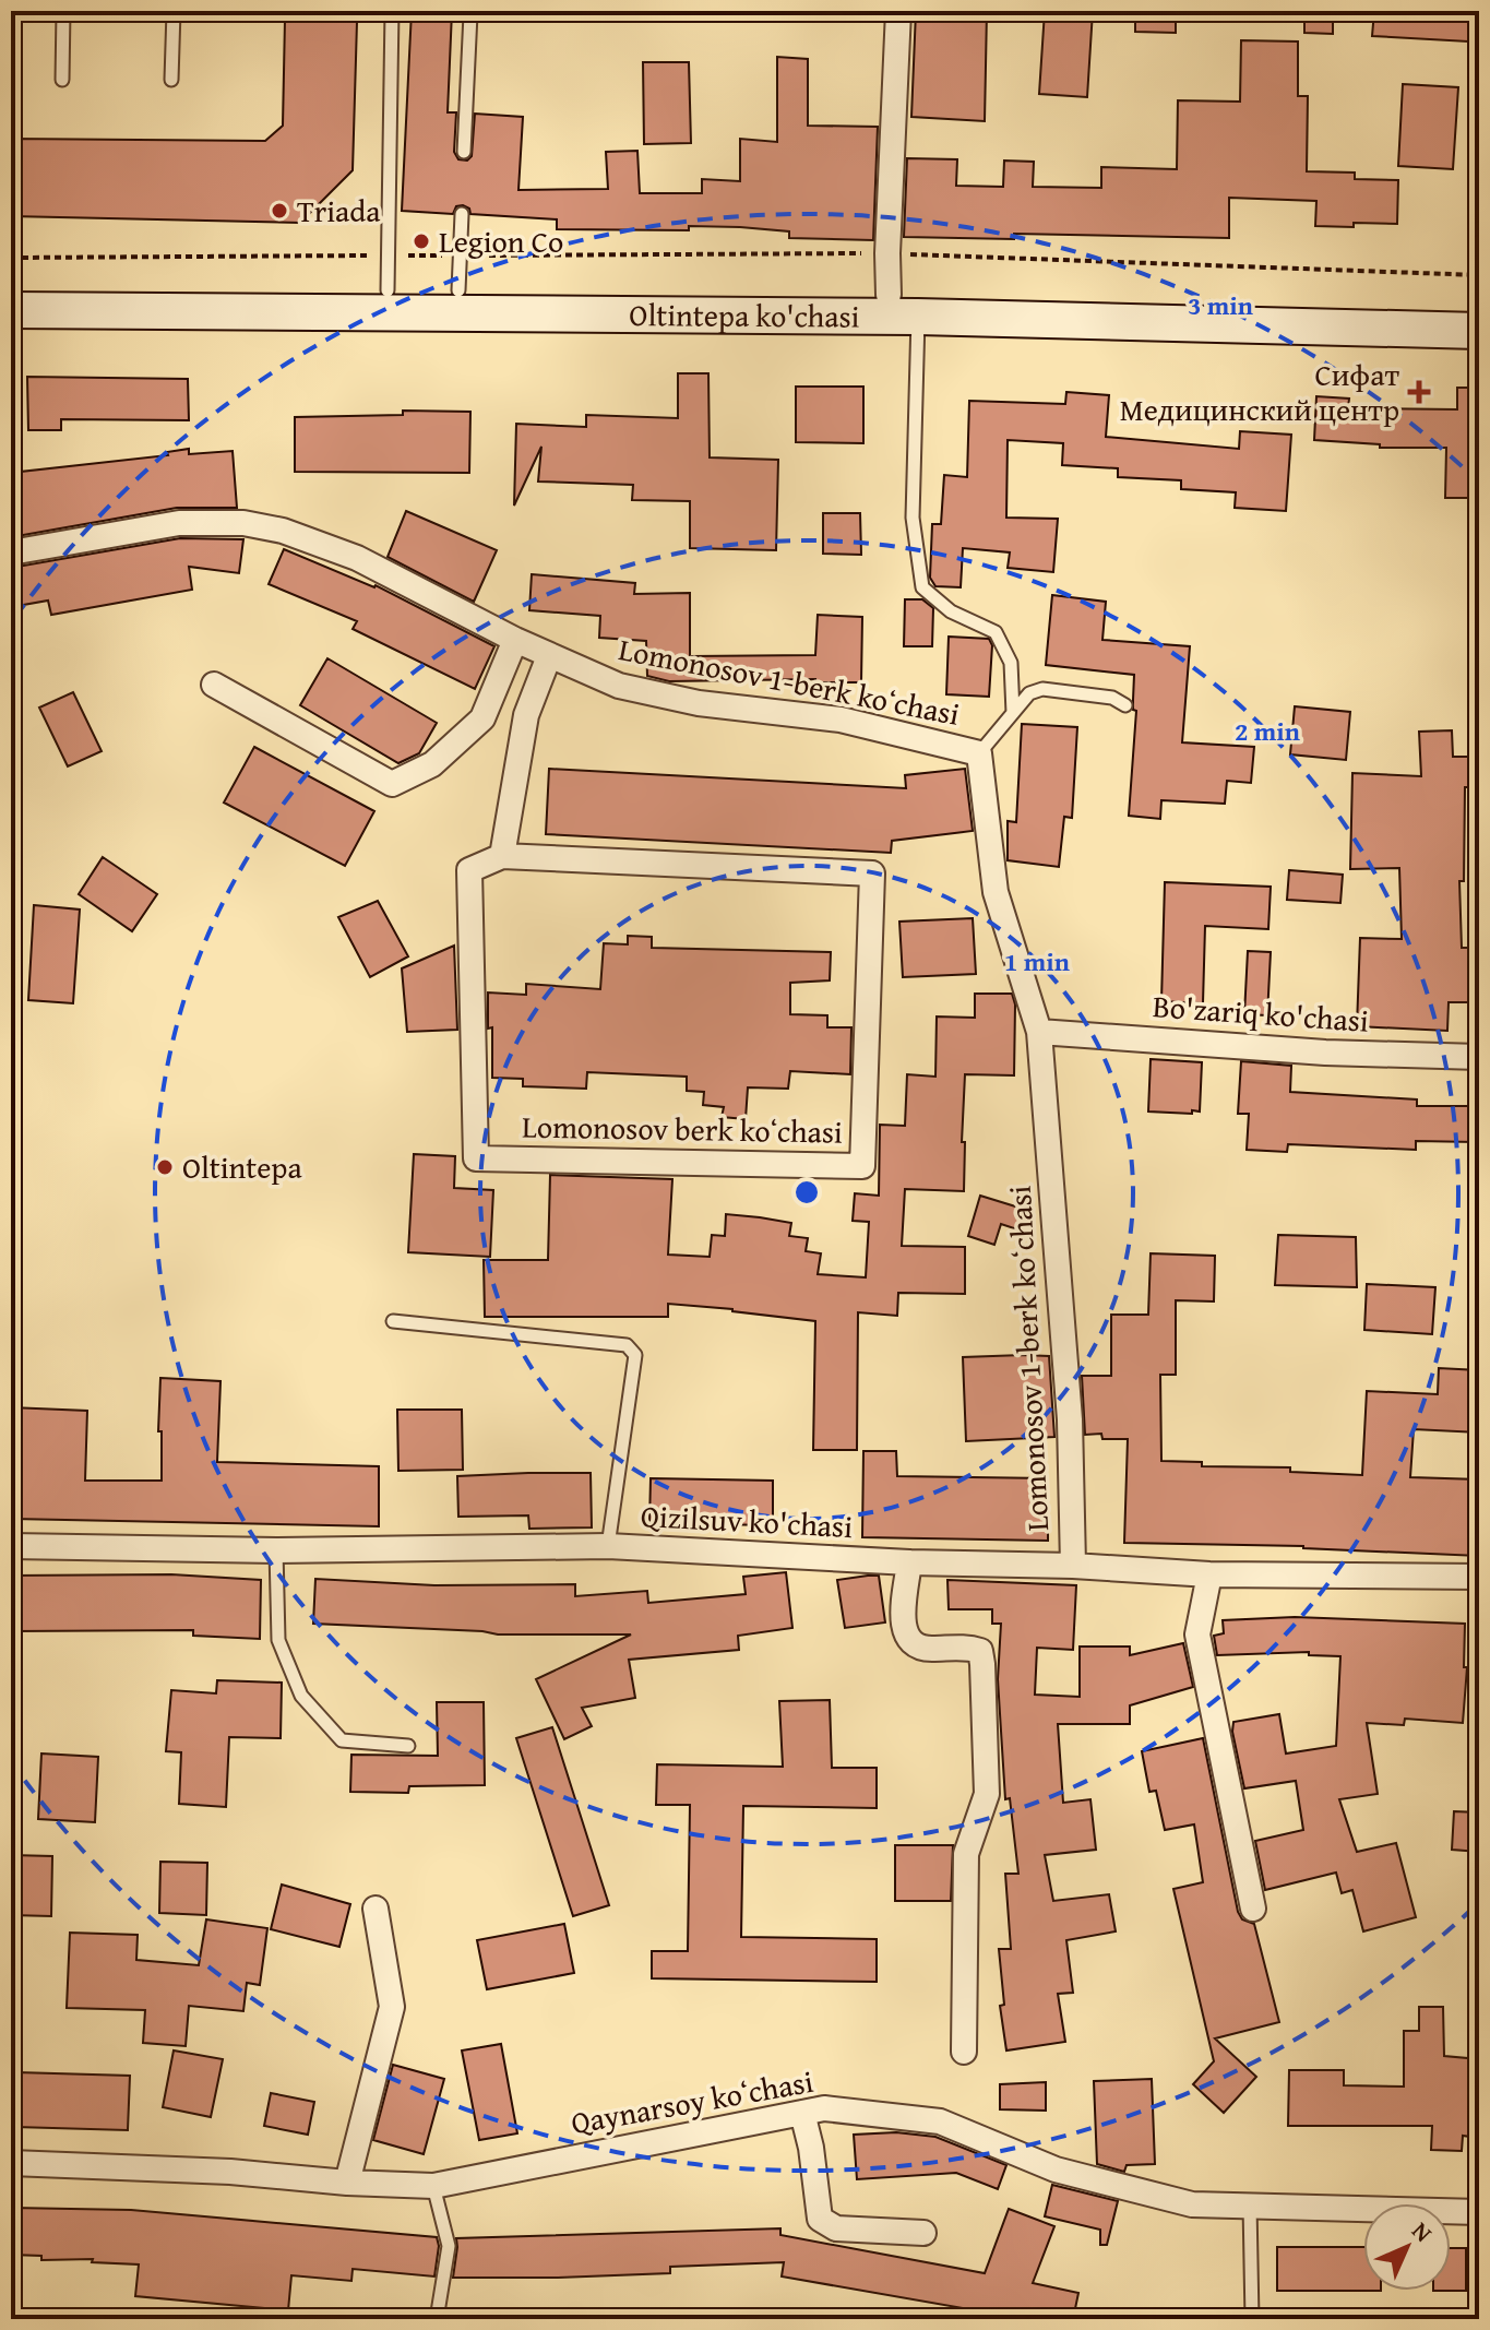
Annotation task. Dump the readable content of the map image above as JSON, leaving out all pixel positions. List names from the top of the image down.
{
  "streets": {
    "main road": ["Oltintepa ko'chasi"],
    "street": [
      "Lomonosov 1-berk koʻchasi",
      "Bo'zariq ko'chasi",
      "Lomonosov berk koʻchasi",
      "Qizilsuv ko'chasi",
      "Qaynarsoy koʻchasi"
    ]
  },
  "crossings": [
    ["Lomonosov 1-berk koʻchasi", "Bo'zariq ko'chasi"],
    ["Lomonosov 1-berk koʻchasi", "Qizilsuv ko'chasi"]
  ],
  "places": {
    "other": ["Triada", "Legion Co", "Oltintepa"],
    "health": ["Сифат Медицинский центр"]
  },
  "north": "top right",
  "rings": ["3 min", "2 min", "1 min"]
}
